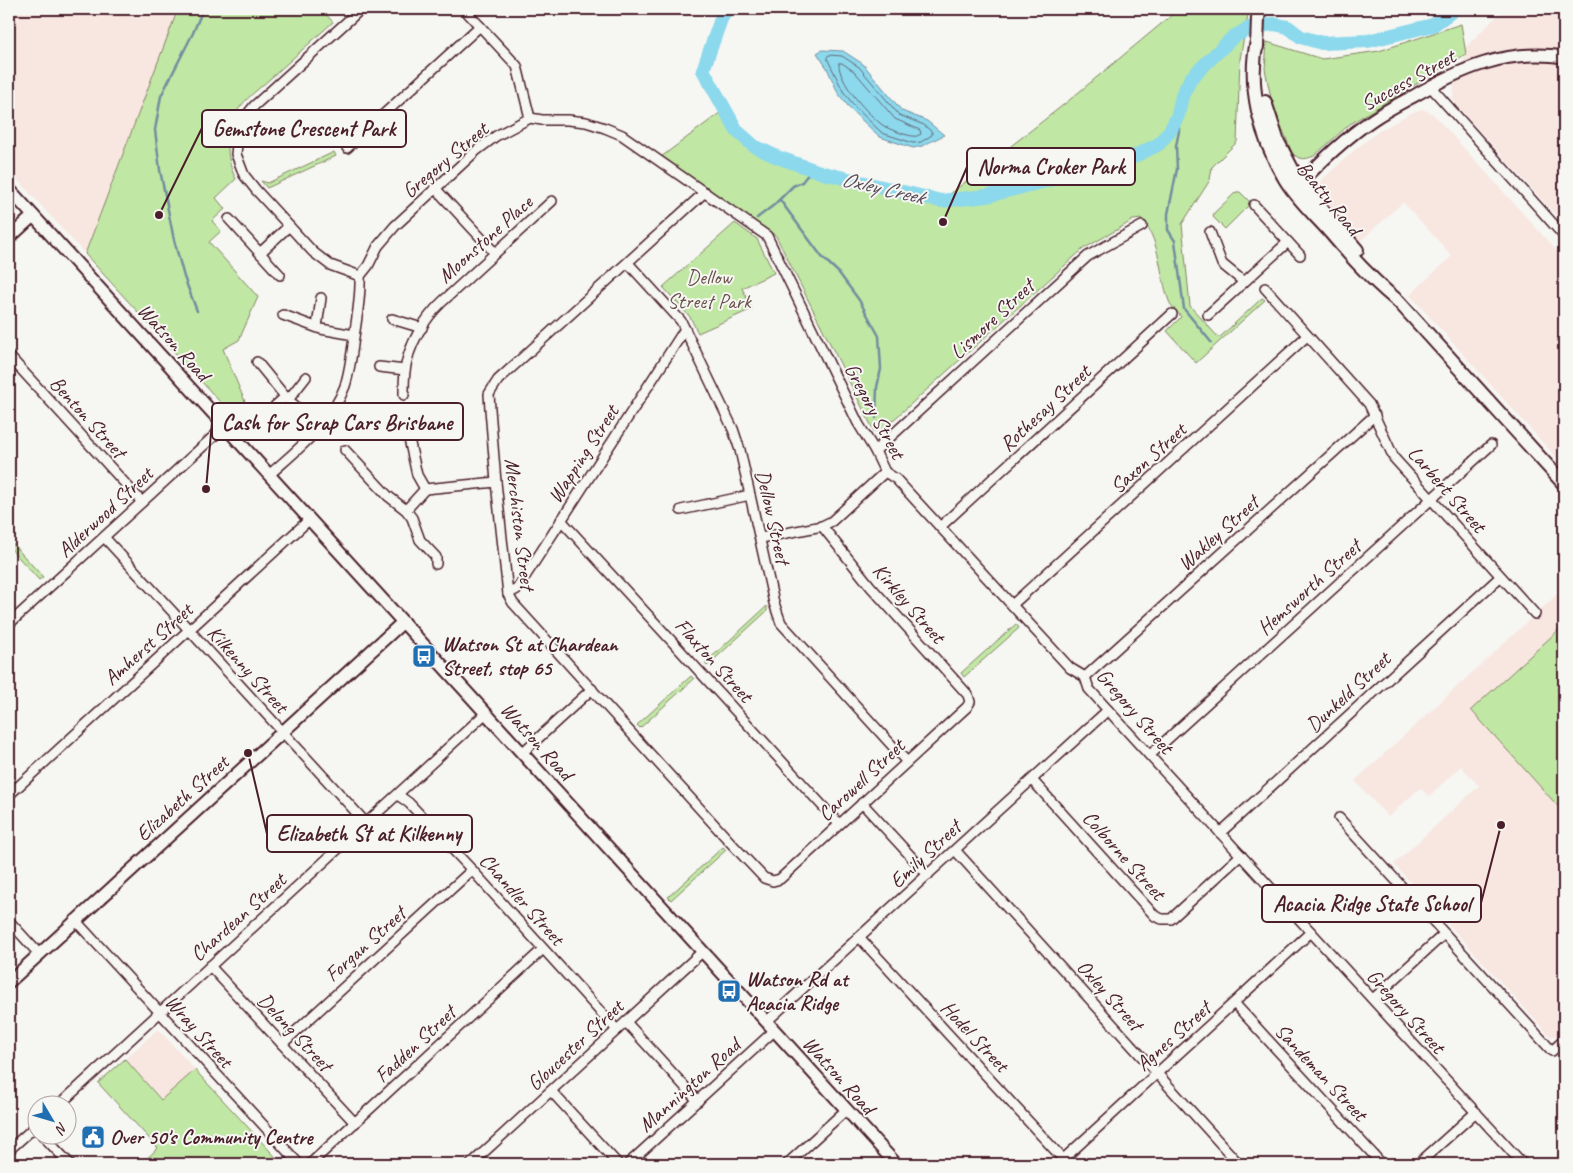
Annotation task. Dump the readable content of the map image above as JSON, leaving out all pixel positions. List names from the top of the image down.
{
  "streets": {
    "main road": ["Beatty Road"],
    "street": [
      "Success Street",
      "Gregory Street",
      "Moonstone Place",
      "Lismore Street",
      "Watson Road",
      "Rothesay Street",
      "Benton Street",
      "Wapping Street",
      "Saxon Street",
      "Larbert Street",
      "Alderwood Street",
      "Dellow Street",
      "Merchiston Street",
      "Wakley Street",
      "Hemsworth Street",
      "Kirkley Street",
      "Amherst Street",
      "Flaxton Street",
      "Kilkenny Street",
      "Dunkeld Street",
      "Carowell Street",
      "Elizabeth Street",
      "Emily Street",
      "Colborne Street",
      "Chandler Street",
      "Chardean Street",
      "Forgan Street",
      "Oxley Street",
      "Wray Street",
      "Delong Street",
      "Hodel Street",
      "Agnes Street",
      "Fadden Street",
      "Gloucester Street",
      "Sandeman Street",
      "Mannington Road"
    ]
  },
  "crossings": [
    ["Success Street", "Beatty Road"],
    ["Gregory Street", "Lismore Street"],
    ["Gregory Street", "Watson Road"],
    ["Gregory Street", "Rothesay Street"],
    ["Gregory Street", "Saxon Street"],
    ["Gregory Street", "Merchiston Street"],
    ["Gregory Street", "Wakley Street"],
    ["Gregory Street", "Hemsworth Street"],
    ["Gregory Street", "Dunkeld Street"],
    ["Gregory Street", "Emily Street"],
    ["Gregory Street", "Colborne Street"],
    ["Gregory Street", "Agnes Street"],
    ["Watson Road", "Alderwood Street"],
    ["Watson Road", "Amherst Street"],
    ["Watson Road", "Elizabeth Street"],
    ["Watson Road", "Emily Street"],
    ["Watson Road", "Chardean Street"],
    ["Watson Road", "Gloucester Street"],
    ["Watson Road", "Mannington Road"],
    ["Benton Street", "Alderwood Street"],
    ["Wapping Street", "Dellow Street"],
    ["Wapping Street", "Merchiston Street"],
    ["Wapping Street", "Flaxton Street"],
    ["Saxon Street", "Larbert Street"],
    ["Larbert Street", "Wakley Street"],
    ["Larbert Street", "Hemsworth Street"],
    ["Larbert Street", "Dunkeld Street"],
    ["Alderwood Street", "Kilkenny Street"],
    ["Dellow Street", "Merchiston Street"],
    ["Dellow Street", "Carowell Street"],
    ["Merchiston Street", "Carowell Street"],
    ["Kirkley Street", "Carowell Street"],
    ["Amherst Street", "Kilkenny Street"],
    ["Flaxton Street", "Carowell Street"],
    ["Kilkenny Street", "Elizabeth Street"],
    ["Kilkenny Street", "Chardean Street"],
    ["Elizabeth Street", "Wray Street"],
    ["Emily Street", "Colborne Street"],
    ["Emily Street", "Oxley Street"],
    ["Emily Street", "Hodel Street"],
    ["Emily Street", "Mannington Road"],
    ["Chandler Street", "Chardean Street"],
    ["Chandler Street", "Forgan Street"],
    ["Chandler Street", "Fadden Street"],
    ["Chandler Street", "Gloucester Street"],
    ["Chardean Street", "Wray Street"],
    ["Chardean Street", "Delong Street"],
    ["Forgan Street", "Delong Street"],
    ["Oxley Street", "Agnes Street"],
    ["Delong Street", "Fadden Street"],
    ["Hodel Street", "Agnes Street"],
    ["Agnes Street", "Sandeman Street"]
  ],
  "water": ["Oxley Creek"],
  "parks": ["Dellow Street Park"],
  "places": {
    "other": [
      "Gemstone Crescent Park",
      "Norma Croker Park",
      "Cash for Scrap Cars Brisbane",
      "Elizabeth St at Kilkenny",
      "Acacia Ridge State School"
    ],
    "bus stop": ["Watson St at Chardean Street, stop 65", "Watson Rd at Acacia Ridge"],
    "public building": ["Over 50's Community Centre"]
  },
  "north": "bottom right"
}
